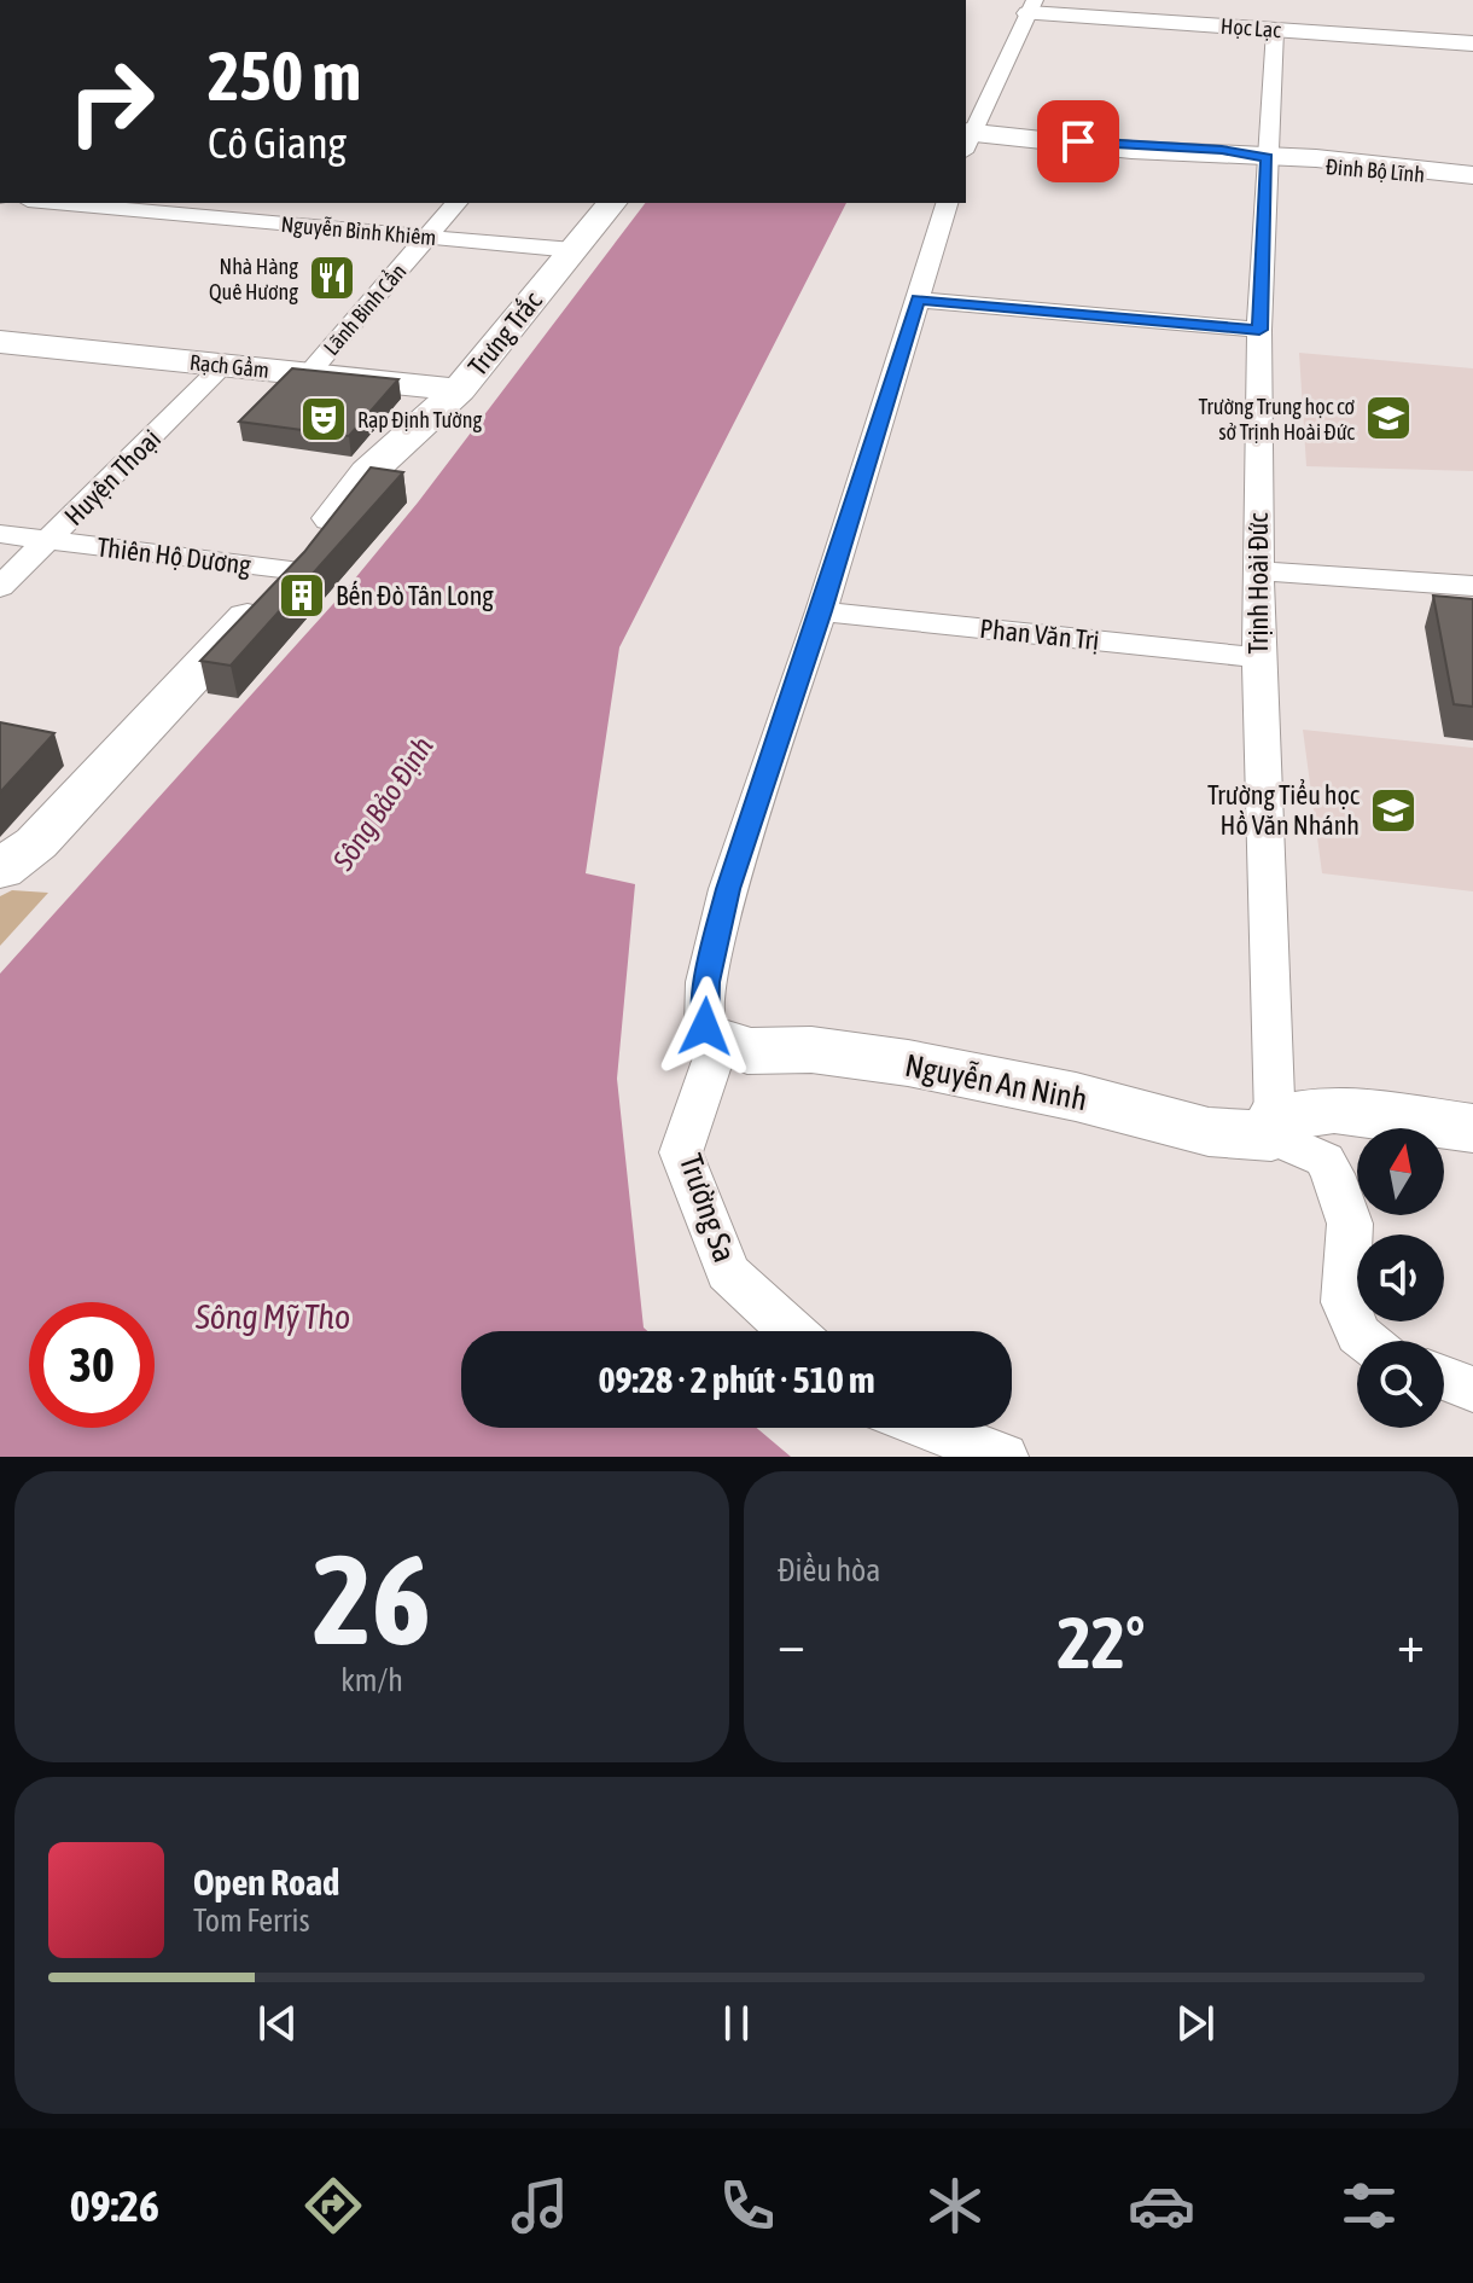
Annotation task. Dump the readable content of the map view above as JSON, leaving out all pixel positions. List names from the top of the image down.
{
  "streets": {
    "street": [
      "Học Lạc",
      "Đinh Bộ Lĩnh",
      "Nguyễn Bỉnh Khiêm",
      "Lãnh Binh Cẩn",
      "Trưng Trắc",
      "Rạch Gầm",
      "Huyện Thoại",
      "Thiên Hộ Dương",
      "Trịnh Hoài Đức",
      "Phan Văn Trị",
      "Nguyễn An Ninh",
      "Trường Sa"
    ]
  },
  "crossings": [
    ["Học Lạc", "Trịnh Hoài Đức"],
    ["Đinh Bộ Lĩnh", "Trịnh Hoài Đức"],
    ["Nguyễn Bỉnh Khiêm", "Lãnh Binh Cẩn"],
    ["Nguyễn Bỉnh Khiêm", "Trưng Trắc"],
    ["Lãnh Binh Cẩn", "Rạch Gầm"],
    ["Trưng Trắc", "Rạch Gầm"],
    ["Trưng Trắc", "Thiên Hộ Dương"],
    ["Rạch Gầm", "Huyện Thoại"],
    ["Huyện Thoại", "Thiên Hộ Dương"],
    ["Trịnh Hoài Đức", "Phan Văn Trị"],
    ["Trịnh Hoài Đức", "Nguyễn An Ninh"],
    ["Nguyễn An Ninh", "Trường Sa"]
  ],
  "water": ["Sông Bảo Định", "Sông Mỹ Tho"],
  "places": {
    "restaurant": ["Nhà Hàng Quê Hương"],
    "school or university": ["Trường Trung học cơ sở Trịnh Hoài Đức", "Trường Tiểu học Hồ Văn Nhánh"],
    "theatre": ["Rạp Định Tường"],
    "building": ["Bến Đò Tân Long"]
  },
  "north": "top",
  "page": {
    "turn": ["250 m", "Cô Giang"],
    "limit": "30",
    "trip": "09:28 · 2 phút · 510 m",
    "tile": [
      ["26", "km/h"],
      "Điều hòa"
    ],
    "heat": ["−", "22°", "+"],
    "song": ["Open Road", "Tom Ferris"],
    "tabs": "09:26"
  }
}
